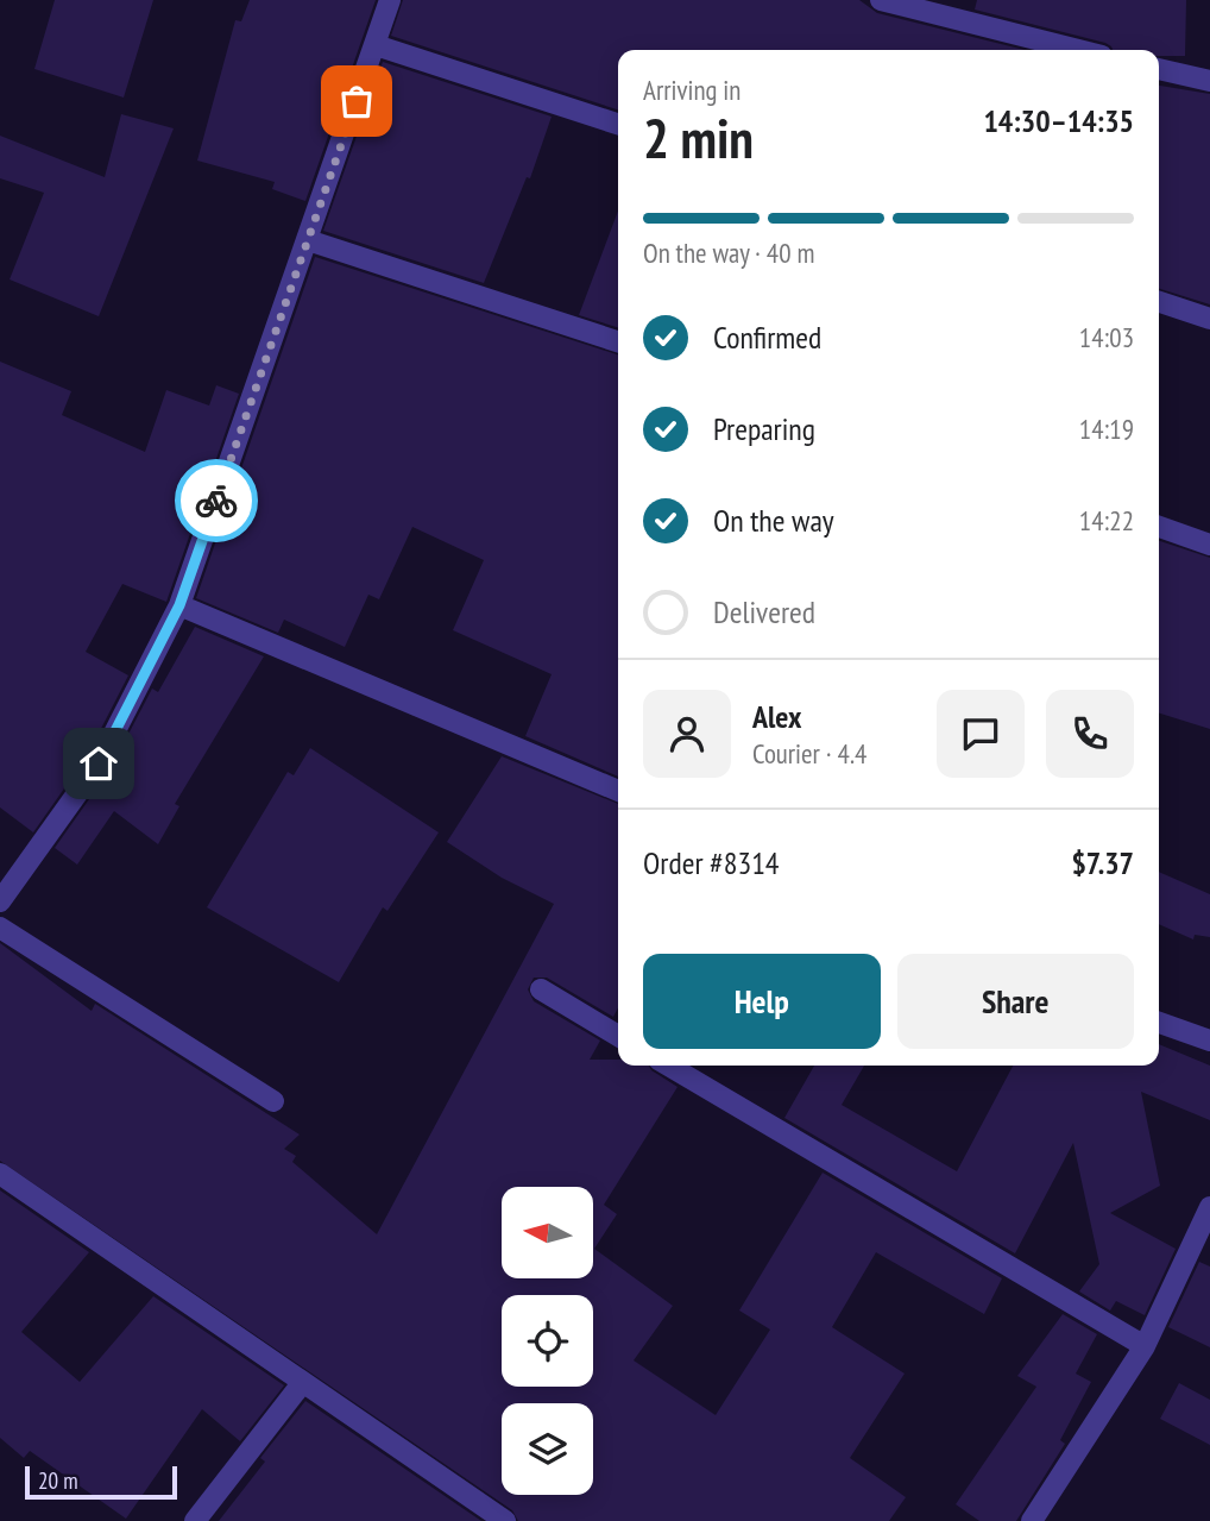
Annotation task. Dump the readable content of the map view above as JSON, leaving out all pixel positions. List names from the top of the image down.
{
  "scale_bar": "20 m",
  "north": "left",
  "page": {
    "heading": ["2 min", "Arriving in", "14:30–14:35"],
    "panel": [
      "Alex",
      "Courier · 4.4",
      "Order #8314",
      "$7.37"
    ],
    "bar": "On the way · 40 m",
    "list": [
      ["Confirmed", "14:03"],
      ["Preparing", "14:19"],
      ["On the way", "14:22"],
      "Delivered"
    ],
    "buttons": ["Help", "Share"],
    "scale": "20 m"
  }
}
